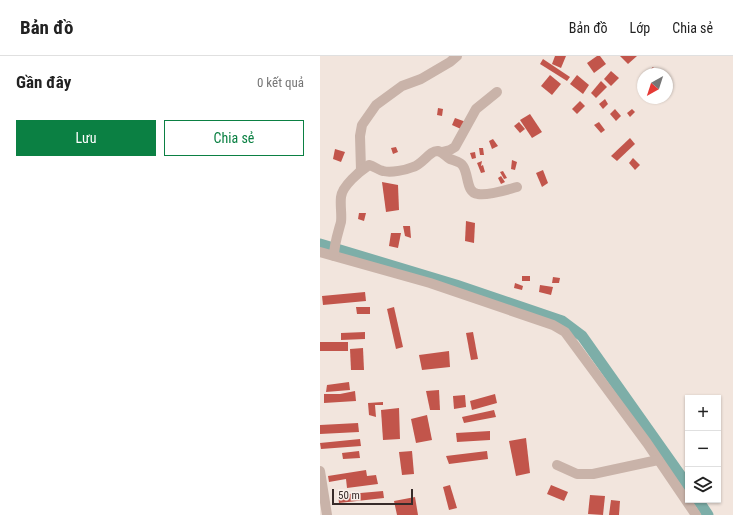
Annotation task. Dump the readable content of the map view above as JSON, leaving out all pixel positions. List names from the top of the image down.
{
  "scale_bar": "50 m",
  "north": "bottom left",
  "page": {
    "header": "Bản đồ",
    "nav": ["Bản đồ", "Lớp", "Chia sẻ"],
    "heading": ["Gần đây", "0 kết quả"],
    "buttons": ["Lưu", "Chia sẻ"],
    "map_buttons": ["+", "−"],
    "scale": "50 m"
  }
}
